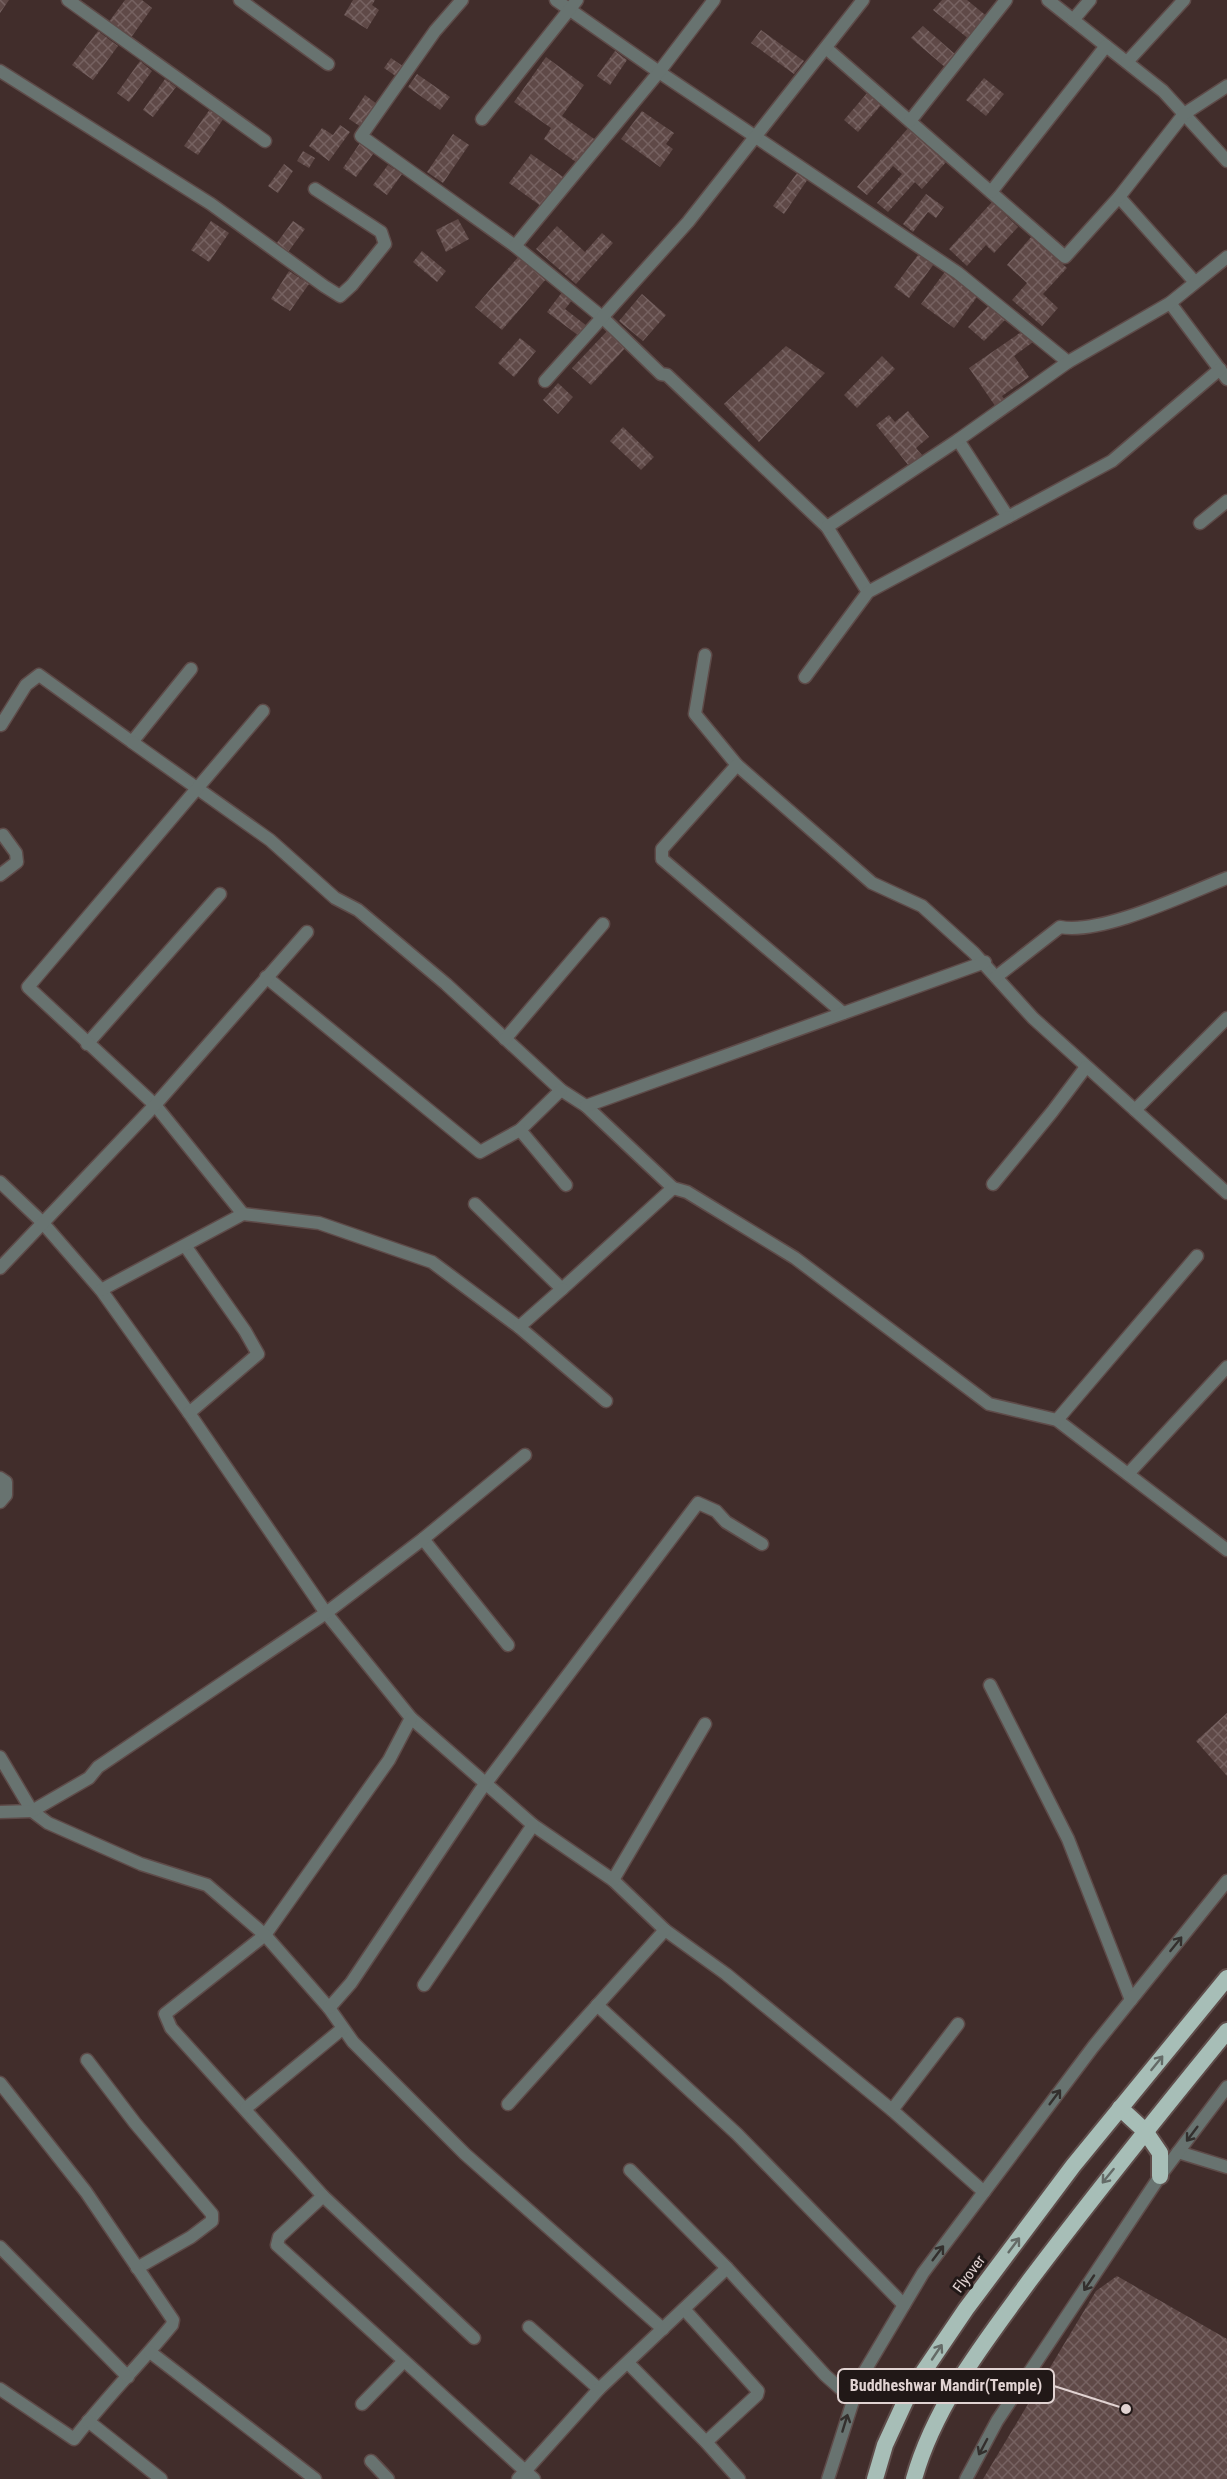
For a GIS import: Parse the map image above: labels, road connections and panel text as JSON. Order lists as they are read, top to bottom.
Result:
{
  "streets": {
    "highway": ["Flyover"]
  },
  "places": ["Buddheshwar Mandir(Temple)"]
}
